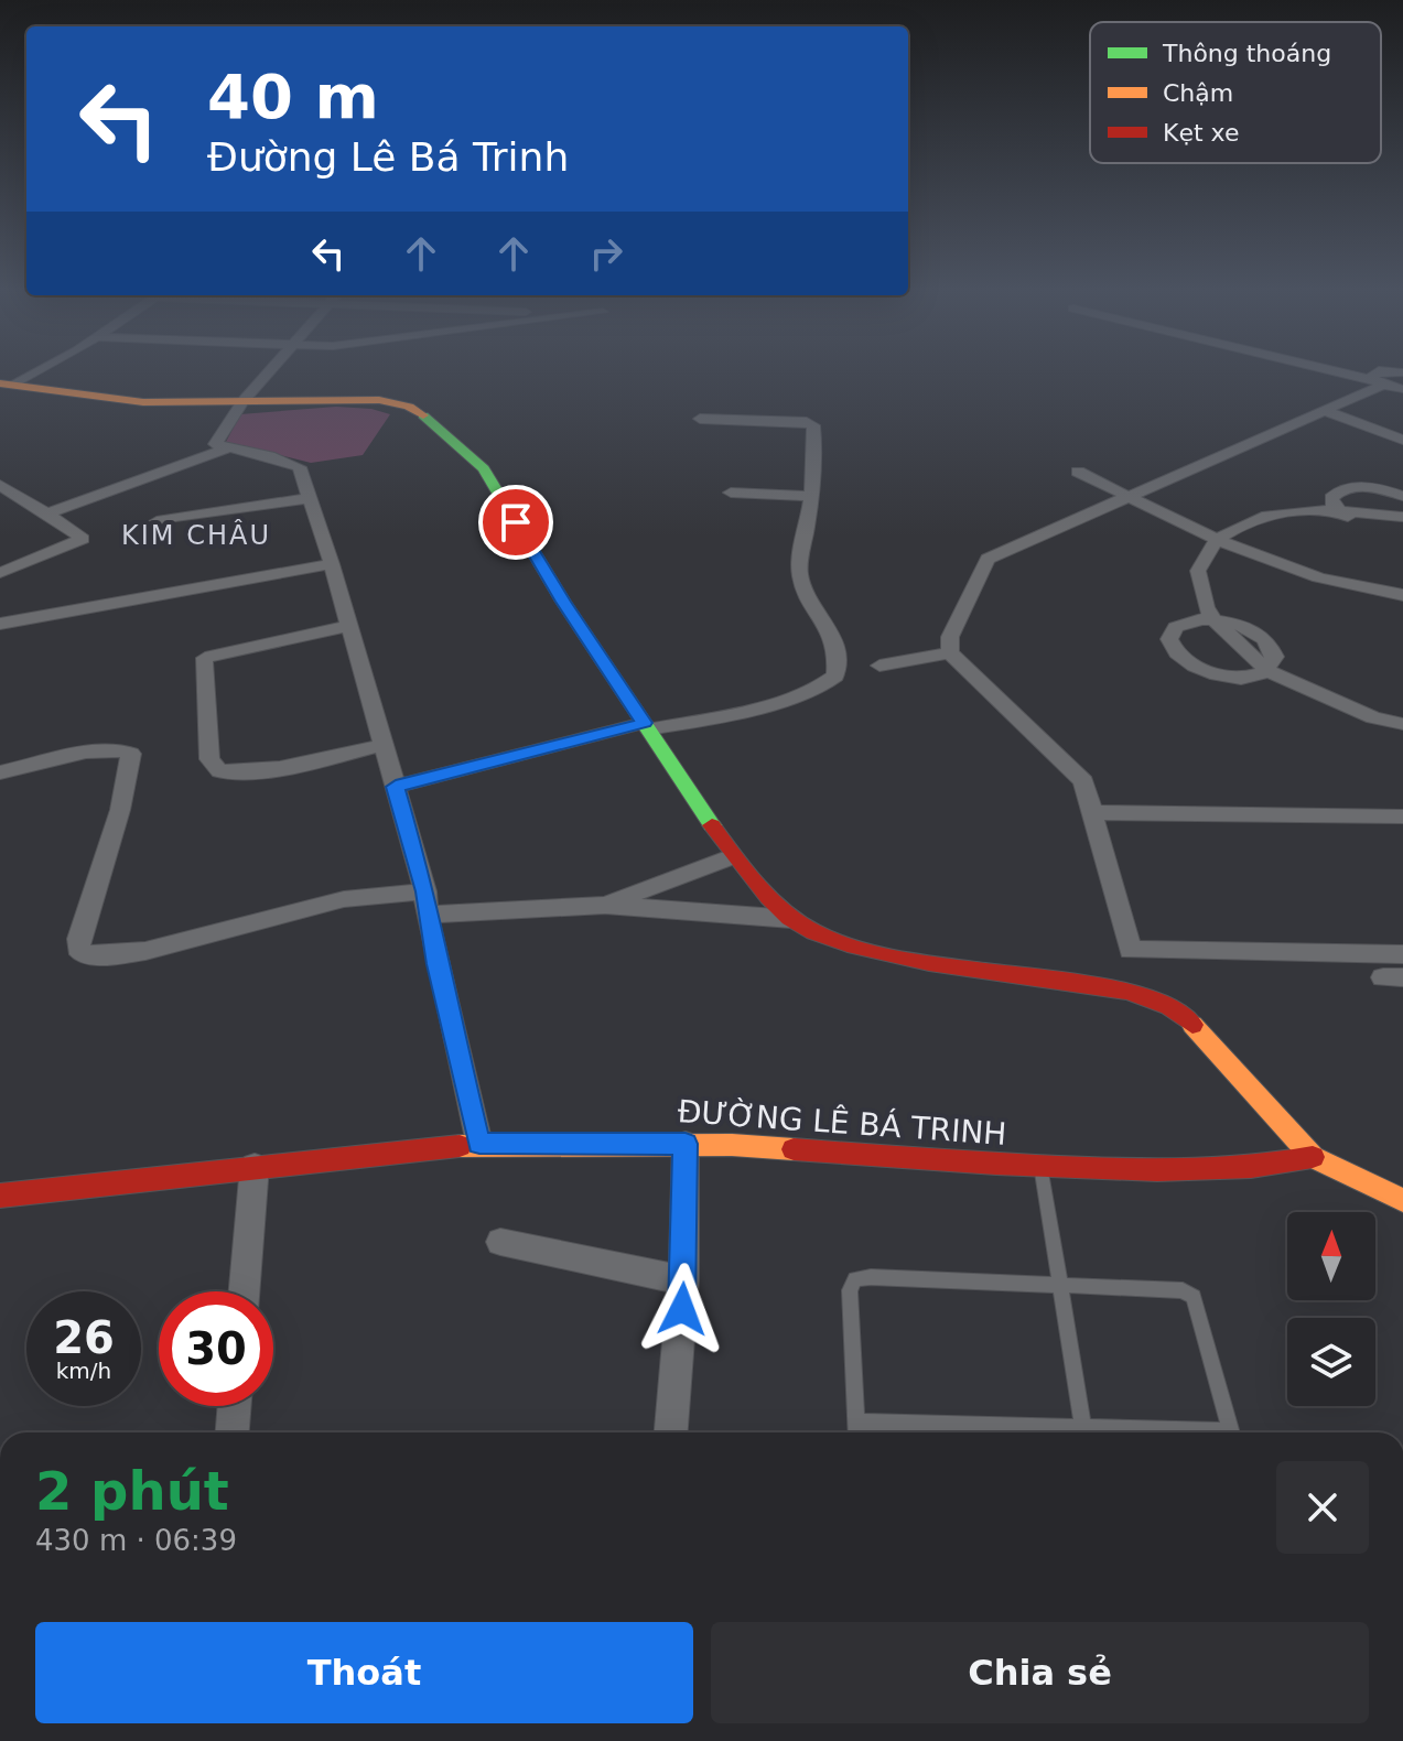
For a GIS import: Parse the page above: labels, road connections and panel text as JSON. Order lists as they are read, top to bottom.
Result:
{
  "streets": {
    "main road": ["ĐƯỜNG LÊ BÁ TRINH"]
  },
  "districts": ["KIM CHÂU"],
  "legend": ["Thông thoáng", "Chậm", "Kẹt xe"],
  "north": "top",
  "page": {
    "turn": ["40 m", "Đường Lê Bá Trinh"],
    "speed": "26 km/h",
    "limit": "30",
    "heading": ["2 phút", "430 m · 06:39"],
    "buttons": ["Thoát", "Chia sẻ"]
  }
}
